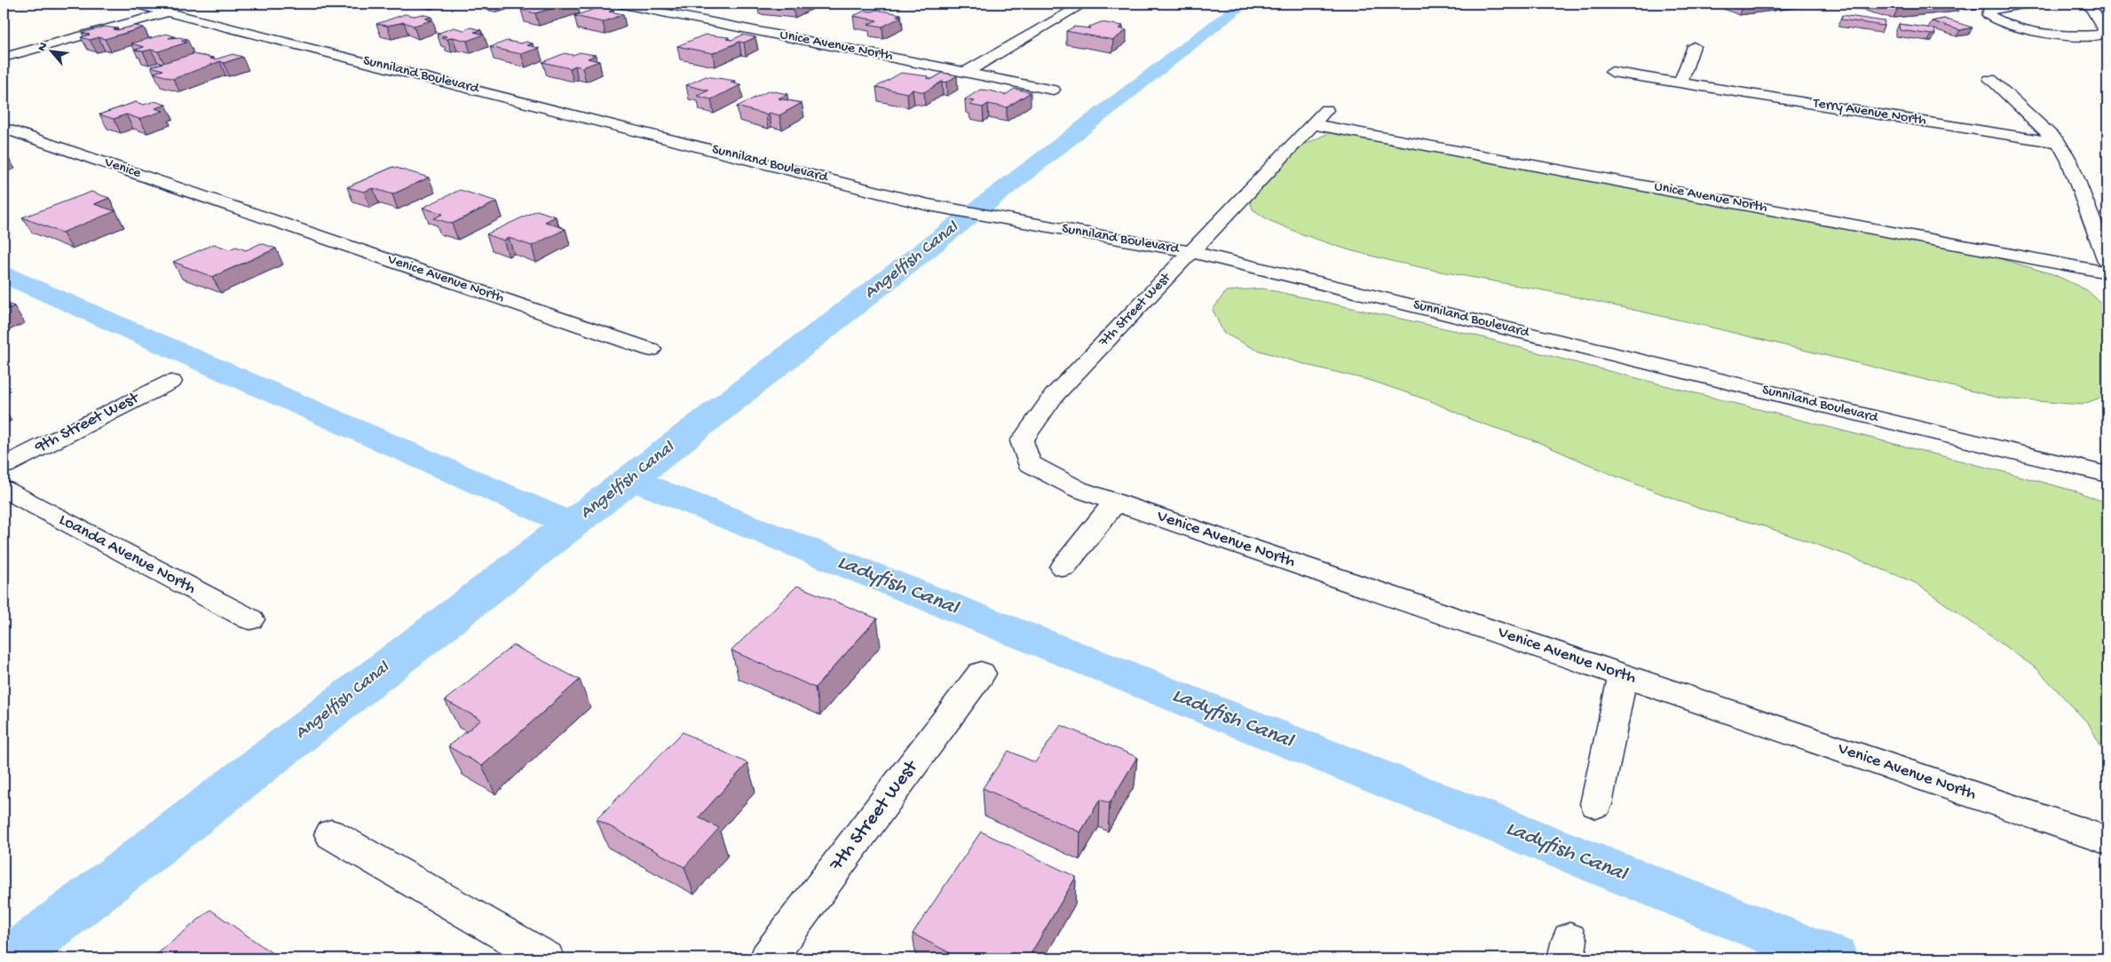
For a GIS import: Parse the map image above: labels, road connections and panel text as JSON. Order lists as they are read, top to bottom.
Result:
{
  "streets": {
    "street": [
      "Unice Avenue North",
      "Sunniland Boulevard",
      "Terry Avenue North",
      "Venice",
      "Venice Avenue North",
      "7th Street West",
      "9th Street West",
      "Loanda Avenue North"
    ]
  },
  "crossings": [
    ["Unice Avenue North", "7th Street West"],
    ["Sunniland Boulevard", "7th Street West"],
    ["Venice", "Venice Avenue North"],
    ["Venice Avenue North", "7th Street West"]
  ],
  "water": ["Angelfish Canal", "Ladyfish Canal"],
  "north": "top left"
}
